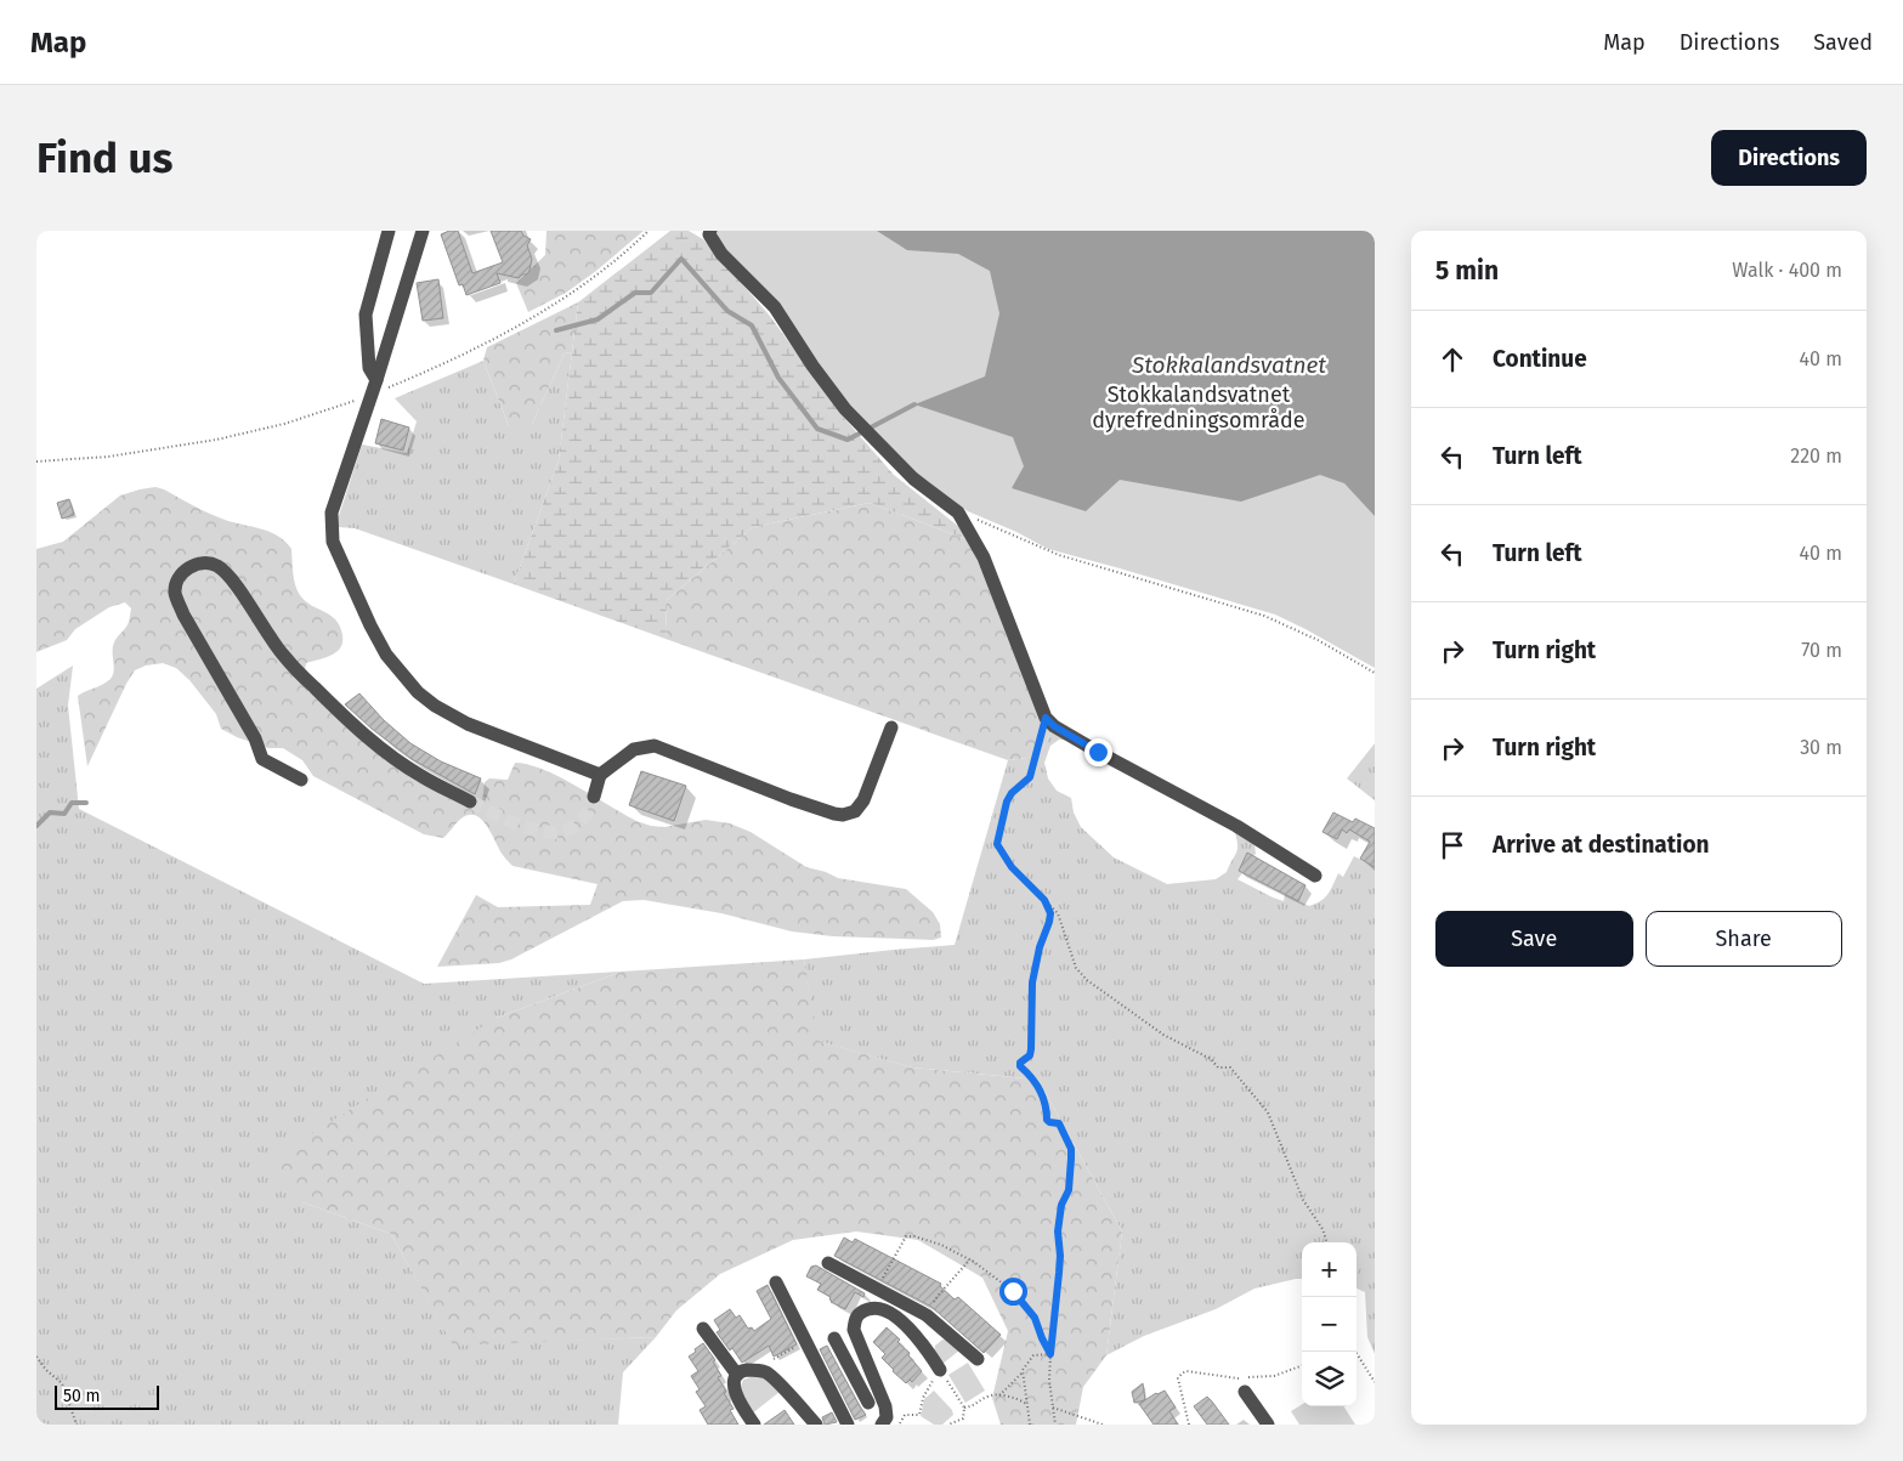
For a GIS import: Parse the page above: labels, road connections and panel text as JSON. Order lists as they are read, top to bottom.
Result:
{
  "water": ["Stokkalandsvatnet"],
  "parks": ["Stokkalandsvatnet dyrefredningsområde"],
  "scale_bar": "50 m",
  "page": {
    "header": "Map",
    "nav": ["Map", "Directions", "Saved"],
    "buttons": [
      "Directions",
      ["Save", "Share"]
    ],
    "title": "Find us",
    "heading": ["5 min", "Walk · 400 m"],
    "list": [
      ["Continue", "40 m"],
      ["Turn left", "220 m"],
      ["Turn left", "40 m"],
      ["Turn right", "70 m"],
      ["Turn right", "30 m"],
      "Arrive at destination"
    ],
    "map_buttons": ["+", "−"],
    "scale": "50 m"
  }
}
